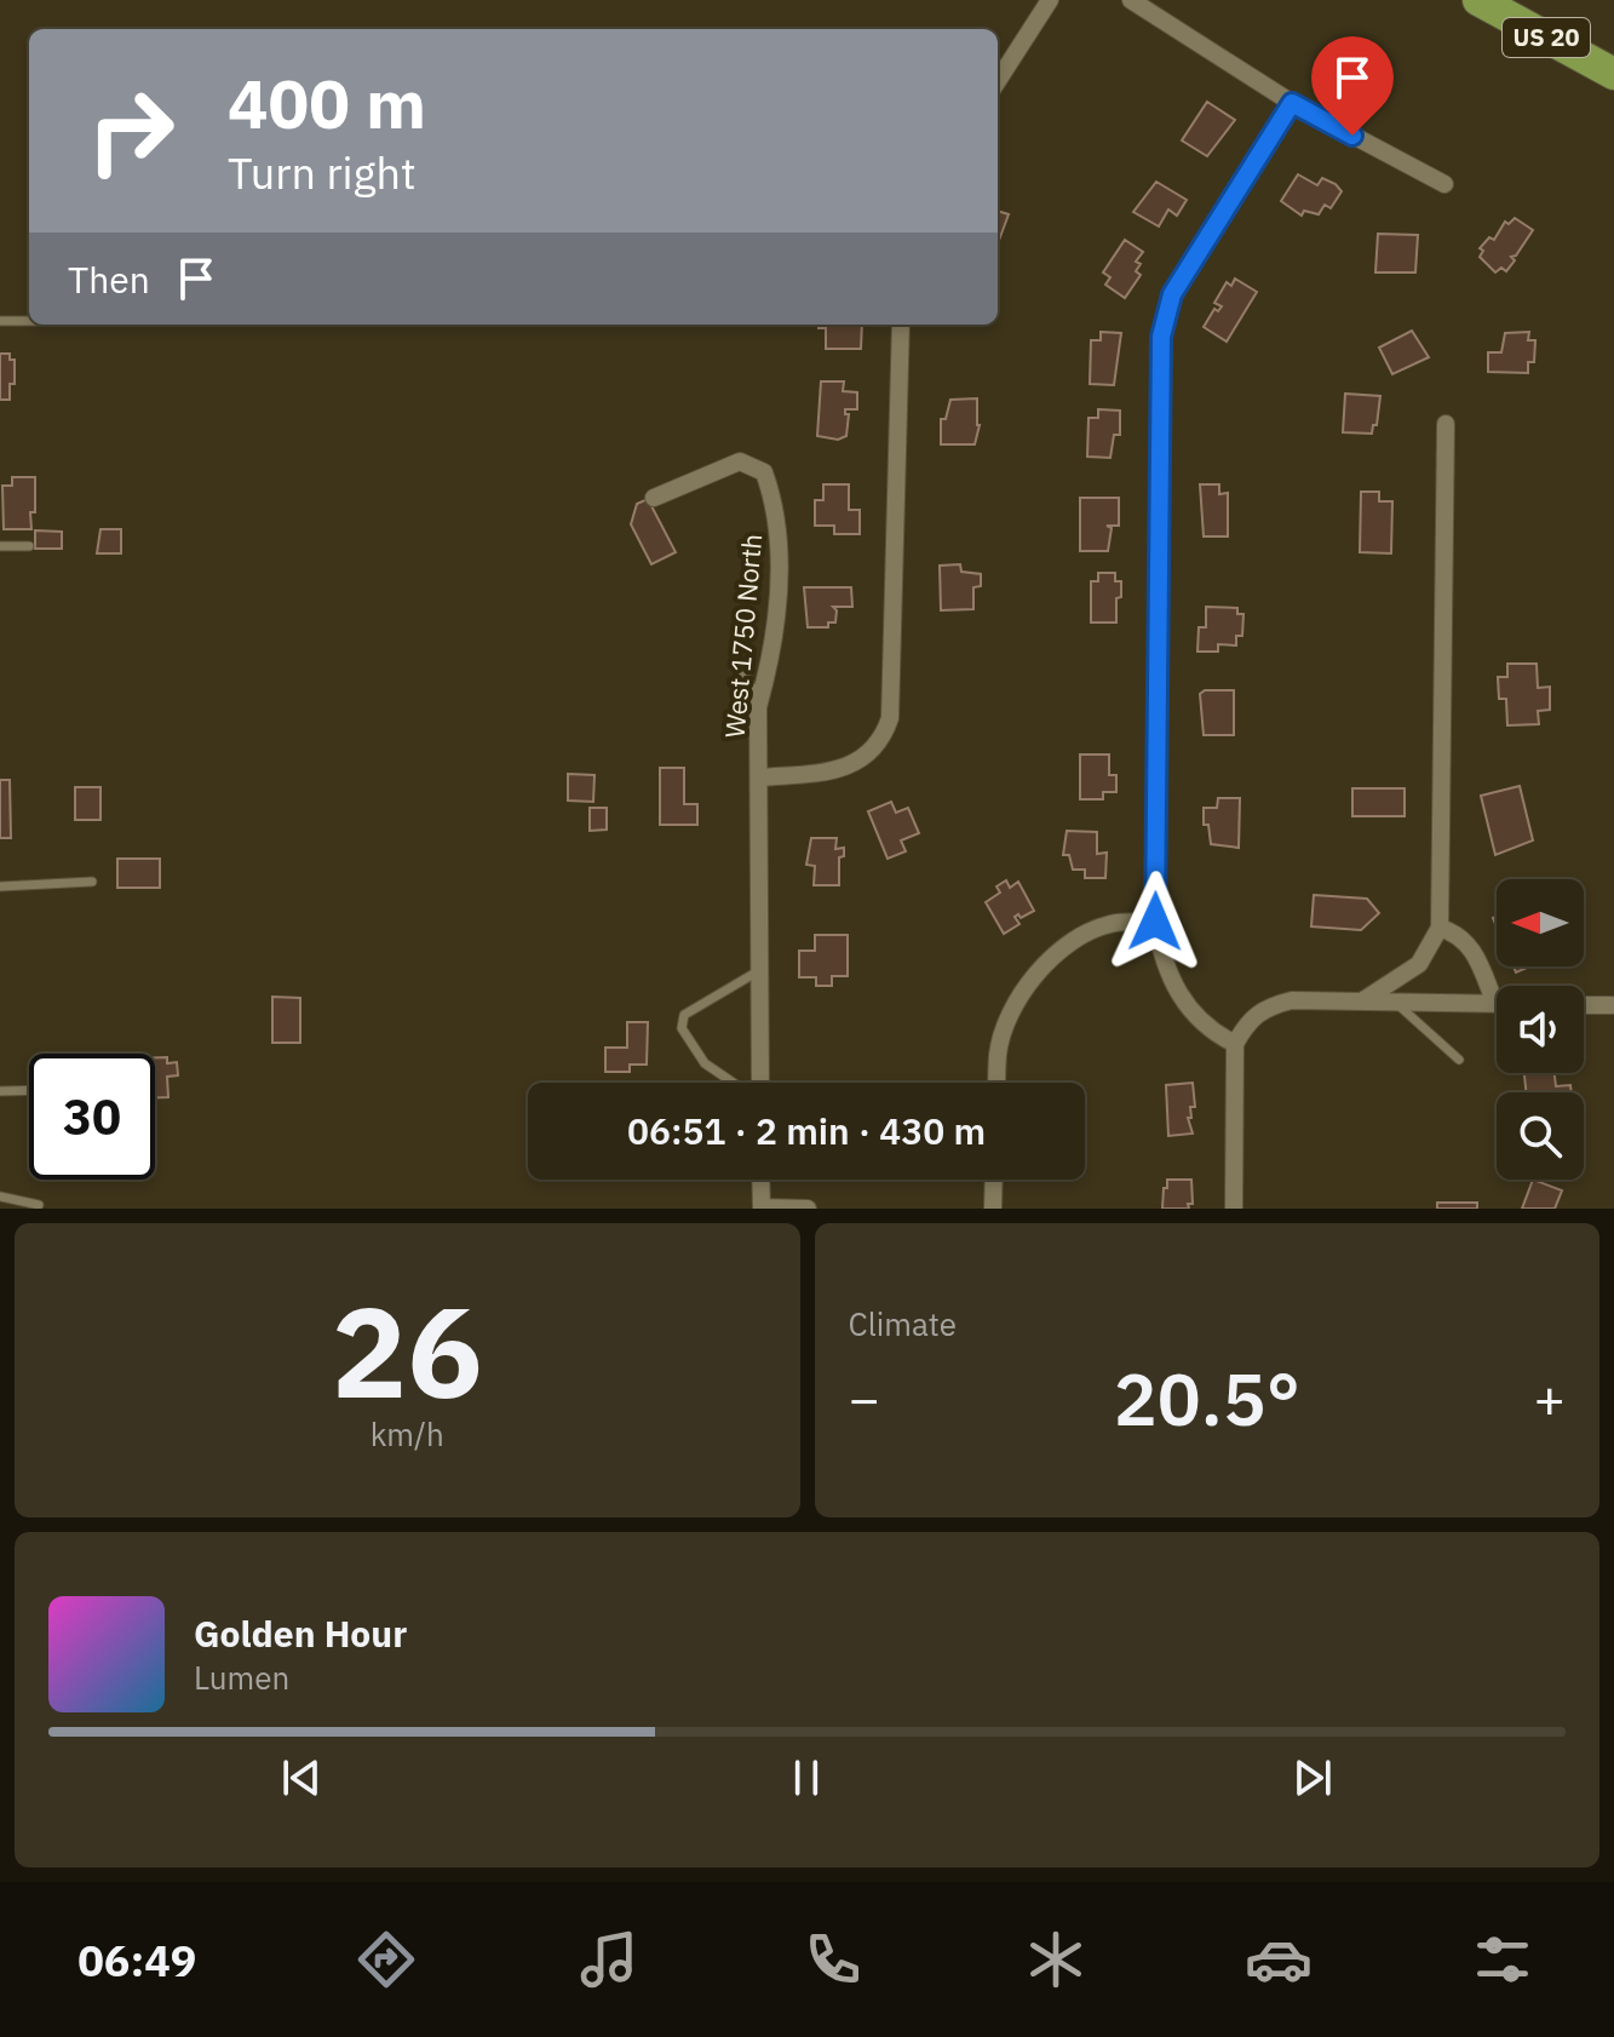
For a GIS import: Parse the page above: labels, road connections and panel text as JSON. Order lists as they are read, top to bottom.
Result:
{
  "streets": {
    "highway": ["US 20"],
    "street": ["West 1750 North"]
  },
  "north": "left",
  "page": {
    "turn": ["400 m", "Turn right"],
    "then": "Then",
    "limit": "30",
    "trip": "06:51 · 2 min · 430 m",
    "tile": [
      ["26", "km/h"],
      "Climate"
    ],
    "heat": ["−", "20.5°", "+"],
    "song": ["Golden Hour", "Lumen"],
    "tabs": "06:49"
  }
}
